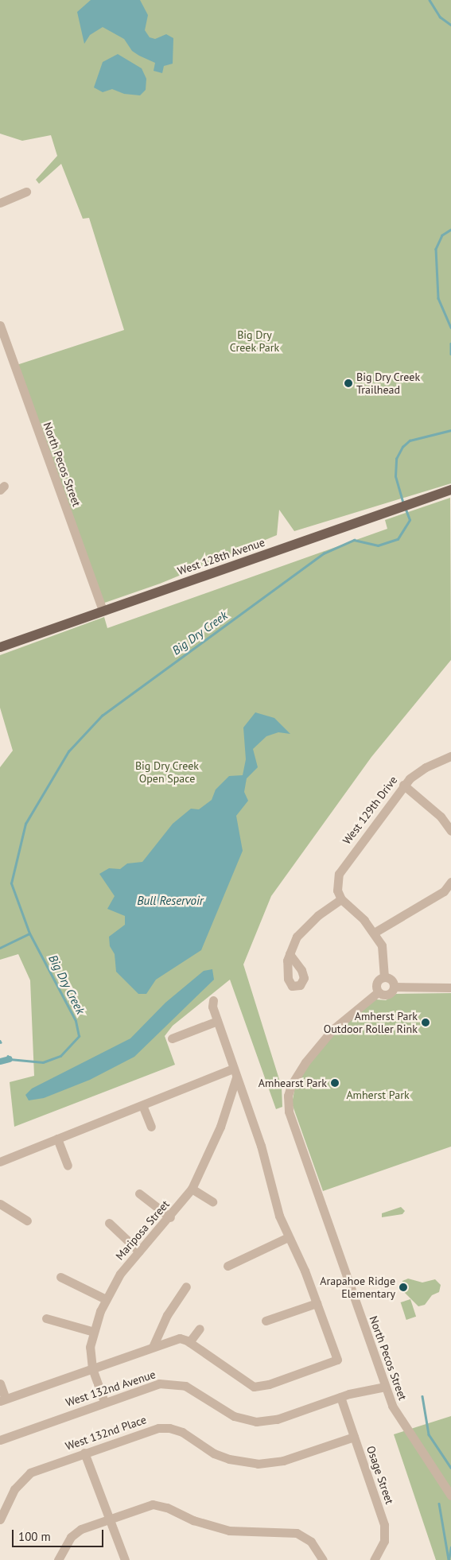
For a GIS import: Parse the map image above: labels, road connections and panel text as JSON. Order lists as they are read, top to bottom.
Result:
{
  "streets": {
    "main road": ["West 128th Avenue"],
    "street": [
      "North Pecos Street",
      "West 129th Drive",
      "Mariposa Street",
      "West 132nd Avenue",
      "West 132nd Place",
      "Osage Street"
    ]
  },
  "crossings": [
    ["North Pecos Street", "West 128th Avenue"],
    ["North Pecos Street", "West 132nd Avenue"],
    ["Mariposa Street", "West 132nd Avenue"],
    ["West 132nd Avenue", "Osage Street"],
    ["West 132nd Place", "Osage Street"]
  ],
  "water": ["Big Dry Creek", "Bull Reservoir"],
  "parks": ["Big Dry Creek Park", "Big Dry Creek Open Space", "Amherst Park"],
  "places": [
    "Big Dry Creek Trailhead",
    "Amherst Park Outdoor Roller Rink",
    "Amhearst Park",
    "Arapahoe Ridge Elementary"
  ],
  "scale_bar": "100 m"
}
